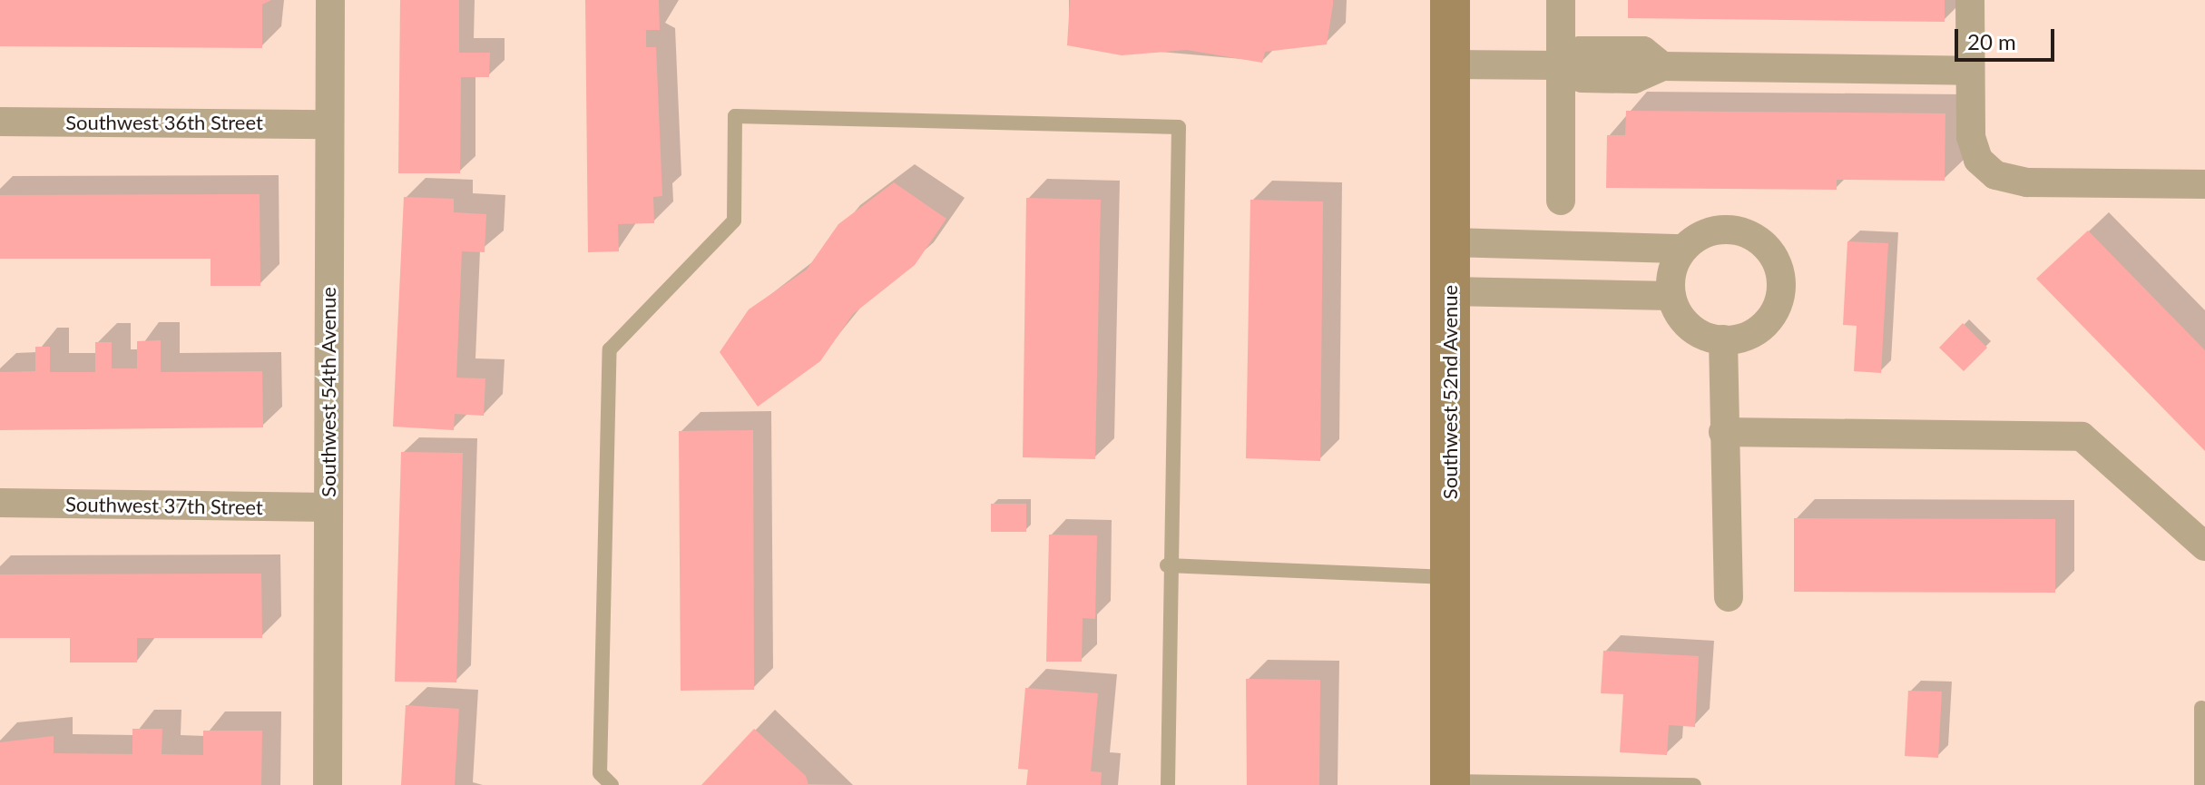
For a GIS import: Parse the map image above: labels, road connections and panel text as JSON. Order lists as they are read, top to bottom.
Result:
{
  "streets": {
    "street": [
      "Southwest 36th Street",
      "Southwest 54th Avenue",
      "Southwest 52nd Avenue",
      "Southwest 37th Street"
    ]
  },
  "crossings": [
    ["Southwest 36th Street", "Southwest 54th Avenue"],
    ["Southwest 54th Avenue", "Southwest 37th Street"]
  ],
  "scale_bar": "20 m"
}
